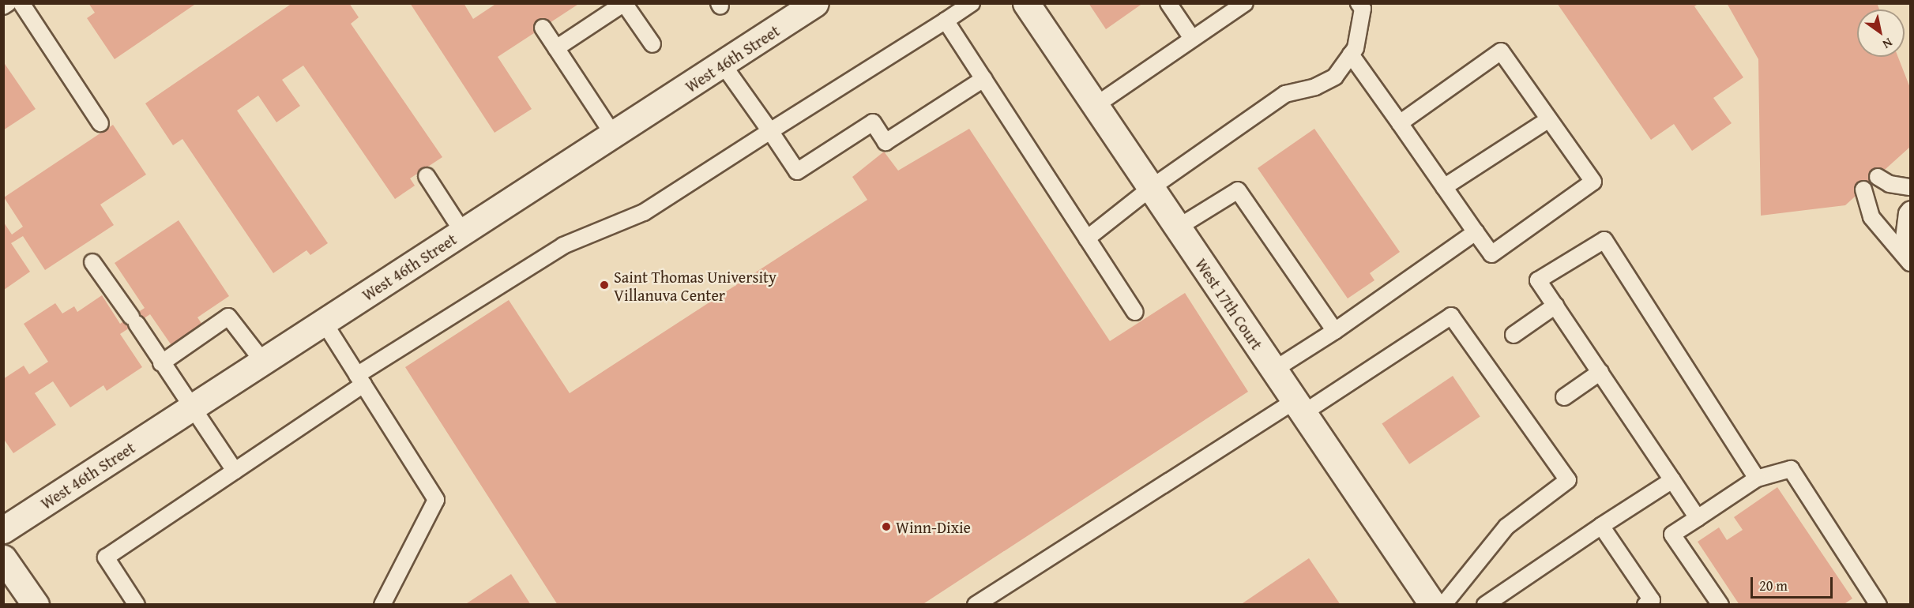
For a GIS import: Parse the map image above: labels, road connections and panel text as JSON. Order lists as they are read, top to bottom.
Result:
{
  "streets": {
    "street": ["West 46th Street", "West 17th Court"]
  },
  "places": ["Saint Thomas University Villanuva Center", "Winn-Dixie"],
  "scale_bar": "20 m",
  "north": "bottom right"
}
